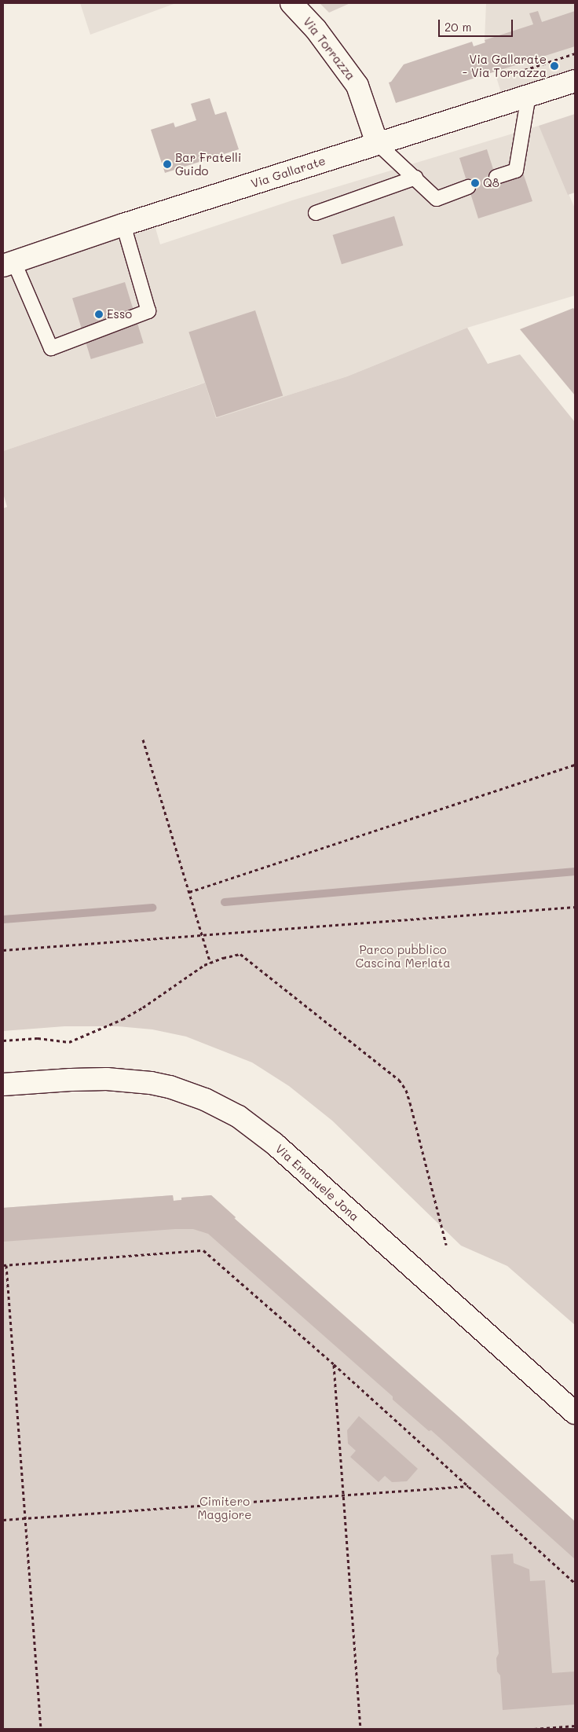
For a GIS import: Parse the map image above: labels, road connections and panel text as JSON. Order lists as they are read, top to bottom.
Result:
{
  "streets": {
    "street": ["Via Torrazza", "Via Gallarate", "Via Emanuele Jona"]
  },
  "crossings": [
    ["Via Torrazza", "Via Gallarate"]
  ],
  "parks": ["Parco pubblico Cascina Merlata", "Cimitero Maggiore"],
  "places": [
    "Via Gallarate - Via Torrazza",
    "Bar Fratelli Guido",
    "Q8",
    "Esso"
  ],
  "scale_bar": "20 m"
}
